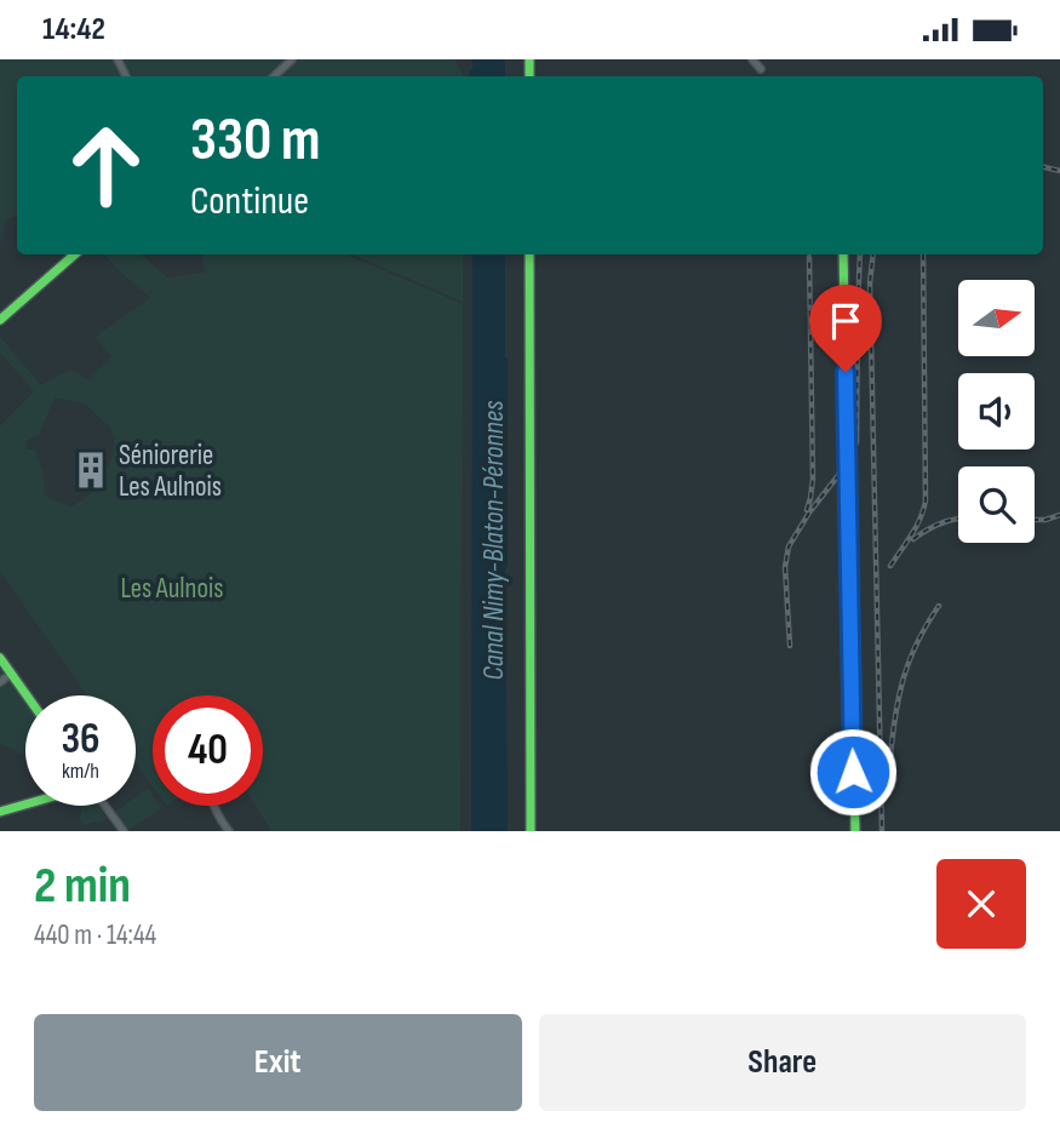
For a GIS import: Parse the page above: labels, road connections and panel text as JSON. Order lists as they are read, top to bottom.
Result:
{
  "water": ["Canal Nimy-Blaton-Péronnes"],
  "parks": ["Les Aulnois"],
  "places": {
    "building": ["Séniorerie Les Aulnois"]
  },
  "north": "right",
  "page": {
    "status": "14:42",
    "turn": ["330 m", "Continue"],
    "speed": "36 km/h",
    "limit": "40",
    "heading": ["2 min", "440 m · 14:44"],
    "buttons": ["Exit", "Share"]
  }
}
